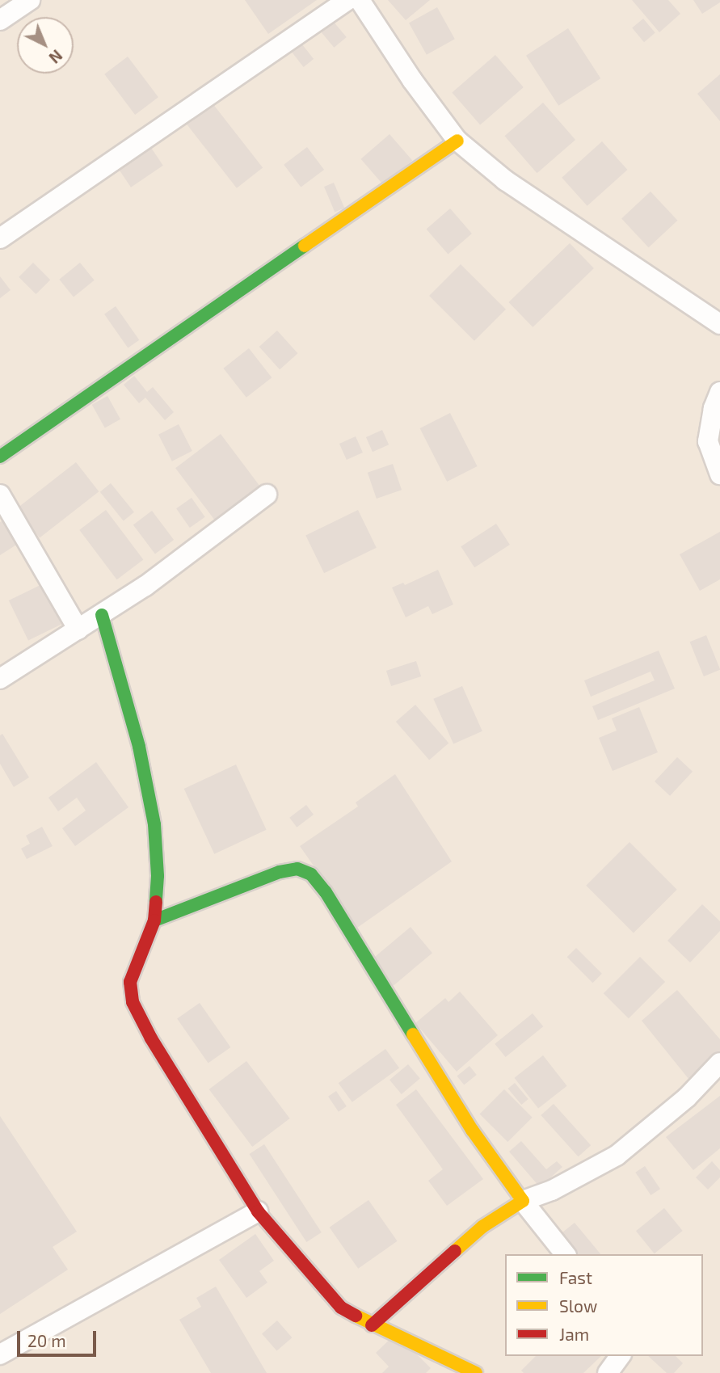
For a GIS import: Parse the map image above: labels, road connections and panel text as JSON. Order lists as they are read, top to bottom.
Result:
{
  "legend": ["Fast", "Slow", "Jam"],
  "scale_bar": "20 m",
  "north": "bottom right"
}
